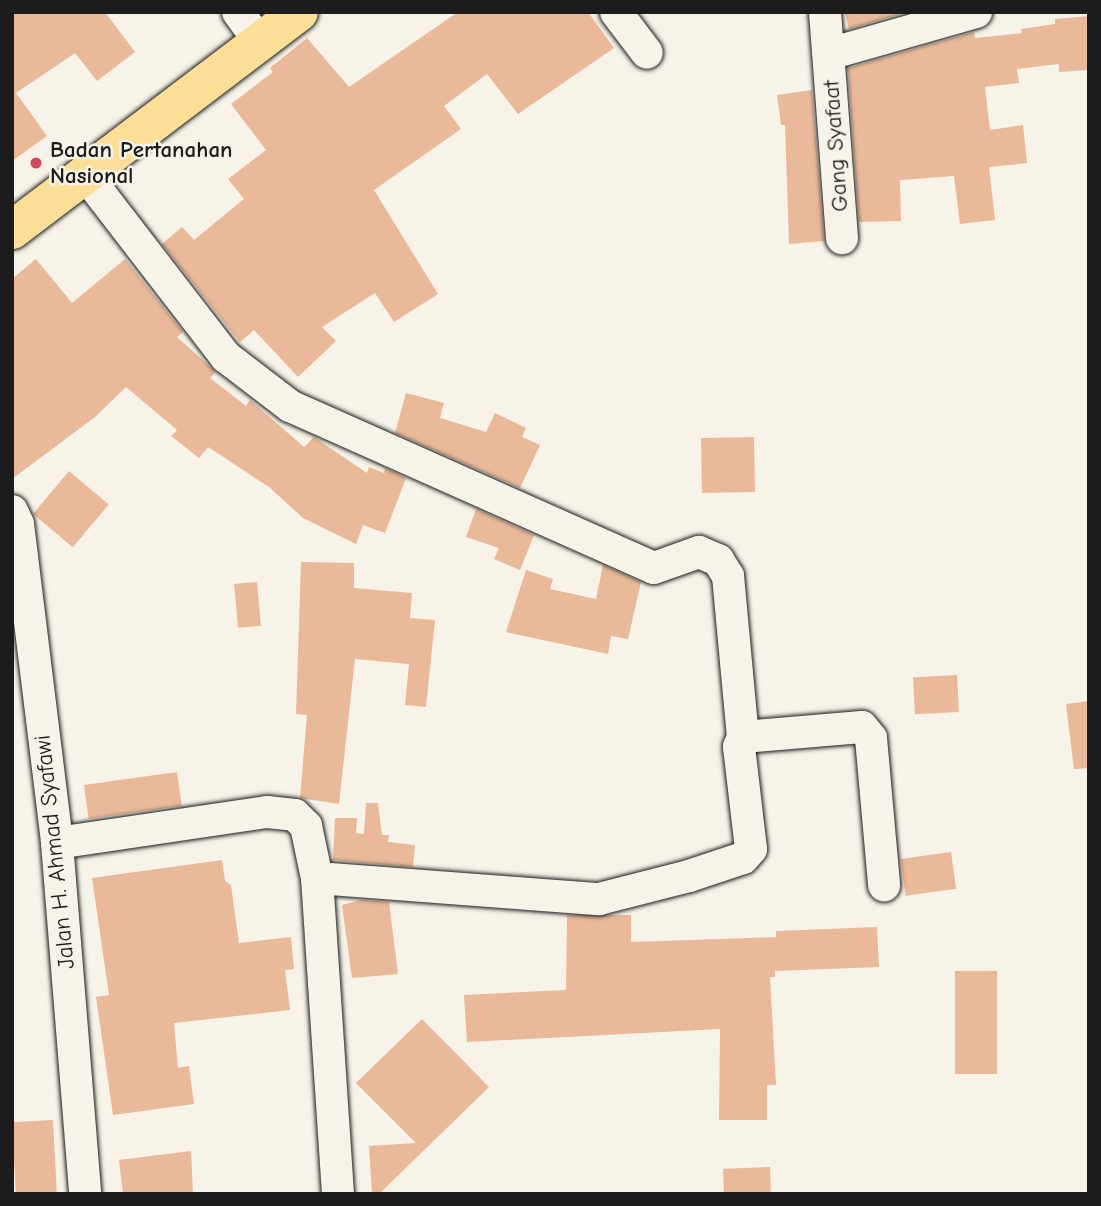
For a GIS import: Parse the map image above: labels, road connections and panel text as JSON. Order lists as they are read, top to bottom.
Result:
{
  "streets": {
    "street": ["Gang Syafaat", "Jalan H. Ahmad Syafawi"]
  },
  "places": ["Badan Pertanahan Nasional"]
}
